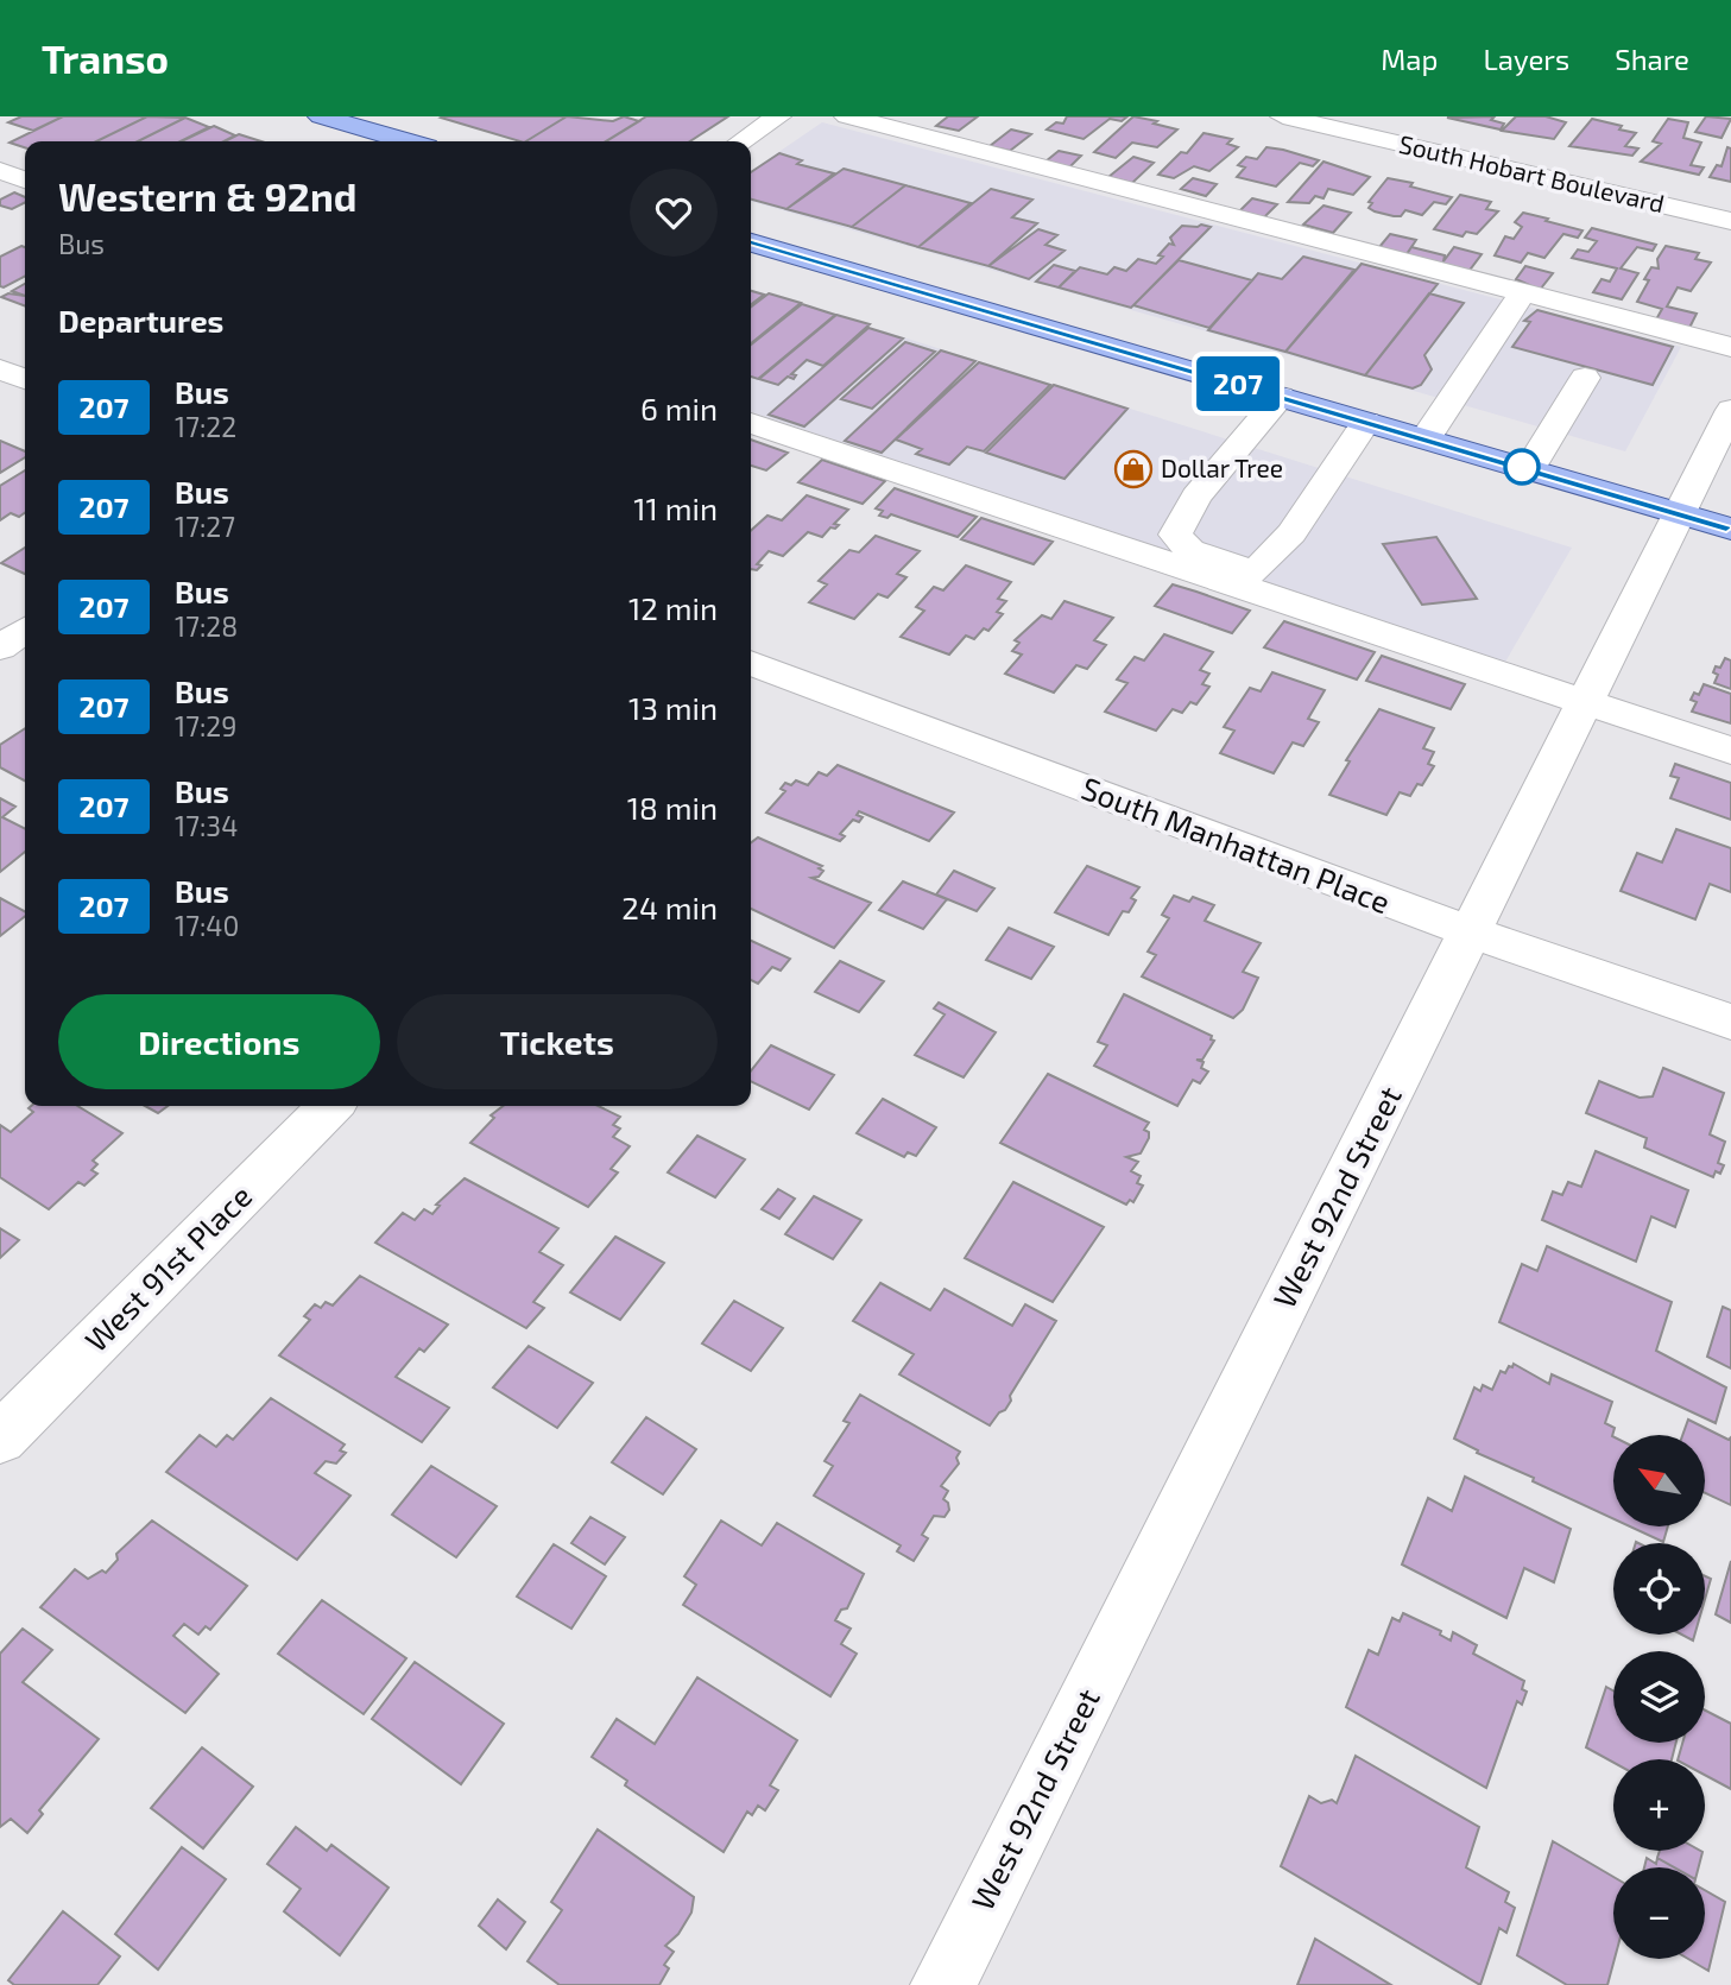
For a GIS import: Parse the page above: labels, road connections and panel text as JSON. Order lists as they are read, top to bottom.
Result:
{
  "streets": {
    "street": [
      "South Hobart Boulevard",
      "South Manhattan Place",
      "West 92nd Street",
      "West 91st Place"
    ]
  },
  "crossings": [
    ["South Manhattan Place", "West 92nd Street"]
  ],
  "places": {
    "shop": ["Dollar Tree"]
  },
  "lines": ["bus line 207"],
  "north": "top left",
  "page": {
    "header": "Transo",
    "nav": ["Map", "Layers", "Share"],
    "on_map": "207",
    "heading": [
      ["Western & 92nd", "Bus"],
      "Departures"
    ],
    "list": [
      {
        "mark": "207",
        "name": "Bus",
        "note": "17:22",
        "value": "6 min"
      },
      {
        "mark": "207",
        "name": "Bus",
        "note": "17:27",
        "value": "11 min"
      },
      {
        "mark": "207",
        "name": "Bus",
        "note": "17:28",
        "value": "12 min"
      },
      {
        "mark": "207",
        "name": "Bus",
        "note": "17:29",
        "value": "13 min"
      },
      {
        "mark": "207",
        "name": "Bus",
        "note": "17:34",
        "value": "18 min"
      },
      {
        "mark": "207",
        "name": "Bus",
        "note": "17:40",
        "value": "24 min"
      }
    ],
    "buttons": ["Directions", "Tickets"],
    "map_buttons": ["+", "−"]
  }
}
